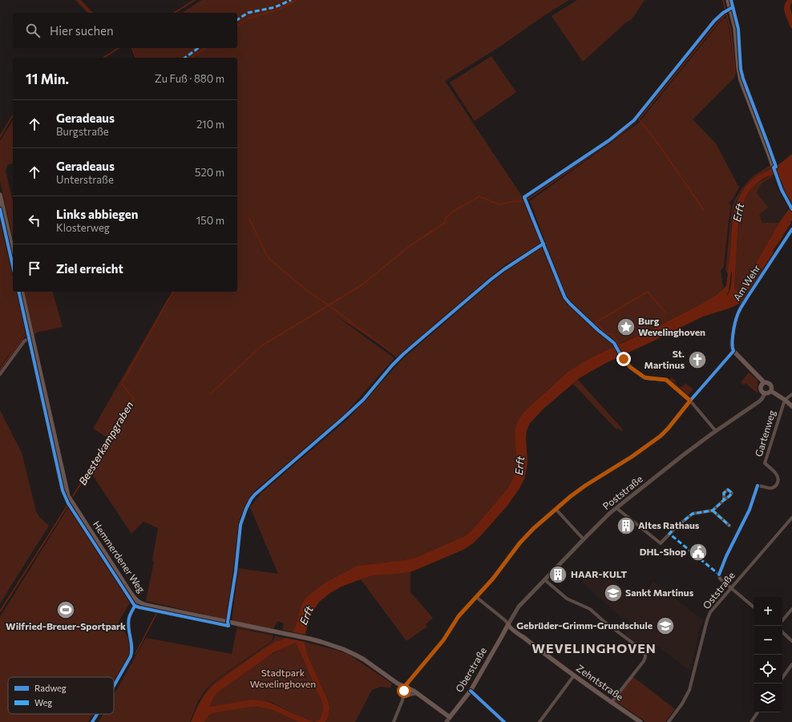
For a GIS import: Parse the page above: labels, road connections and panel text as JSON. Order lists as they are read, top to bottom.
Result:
{
  "streets": {
    "main road": [
      "Am Wehr",
      "Hemmerdener Weg",
      "Oberstraße",
      "Zehntstraße"
    ],
    "street": ["Gartenweg", "Poststraße", "Oststraße"]
  },
  "crossings": [
    ["Poststraße", "Oberstraße"],
    ["Poststraße", "Zehntstraße"],
    ["Hemmerdener Weg", "Oberstraße"],
    ["Oberstraße", "Zehntstraße"]
  ],
  "districts": ["WEVELINGHOVEN"],
  "water": ["Erft", "Beesterkampgraben"],
  "parks": ["Stadtpark Wevelinghoven"],
  "places": {
    "place": ["Burg Wevelinghoven"],
    "church": ["St. Martinus"],
    "building": ["Altes Rathaus", "HAAR-KULT"],
    "public building": ["DHL-Shop"],
    "school or university": ["Sankt Martinus", "Gebrüder-Grimm-Grundschule"],
    "sports": ["Wilfried-Breuer-Sportpark"]
  },
  "legend": ["Radweg", "Weg"],
  "page": {
    "search": "Hier suchen",
    "heading": ["11 Min.", "Zu Fuß · 880 m"],
    "list": [
      ["Geradeaus", "Burgstraße", "210 m"],
      ["Geradeaus", "Unterstraße", "520 m"],
      ["Links abbiegen", "Klosterweg", "150 m"],
      "Ziel erreicht"
    ],
    "map_buttons": ["+", "−"]
  }
}
